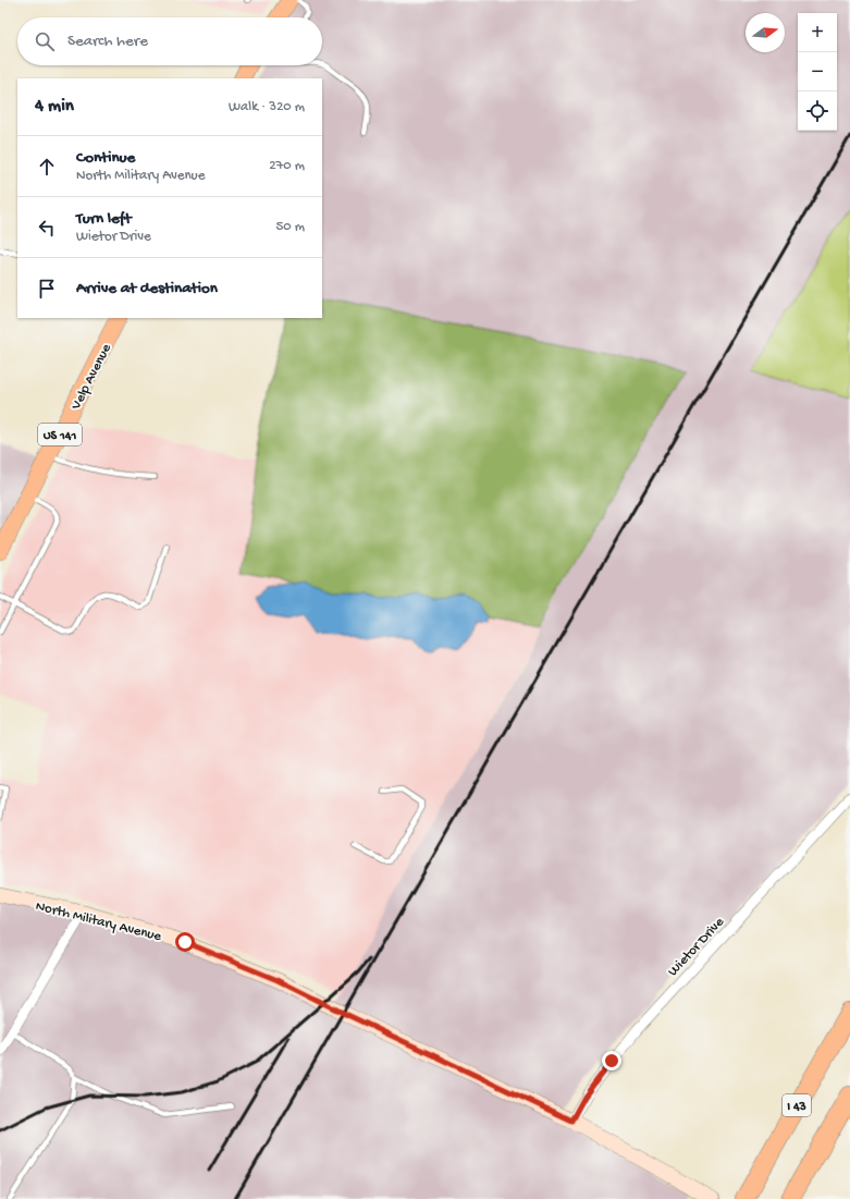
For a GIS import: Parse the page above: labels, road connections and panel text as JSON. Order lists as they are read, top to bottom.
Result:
{
  "streets": {
    "highway": ["I 43"],
    "main road": ["Velp Avenue", "US 141"],
    "street": ["North Military Avenue", "Wietor Drive"]
  },
  "crossings": [
    ["North Military Avenue", "Wietor Drive"]
  ],
  "north": "right",
  "page": {
    "map_buttons": ["+", "−"],
    "search": "Search here",
    "heading": ["4 min", "Walk · 320 m"],
    "list": [
      ["Continue", "North Military Avenue", "270 m"],
      ["Turn left", "Wietor Drive", "50 m"],
      "Arrive at destination"
    ]
  }
}
